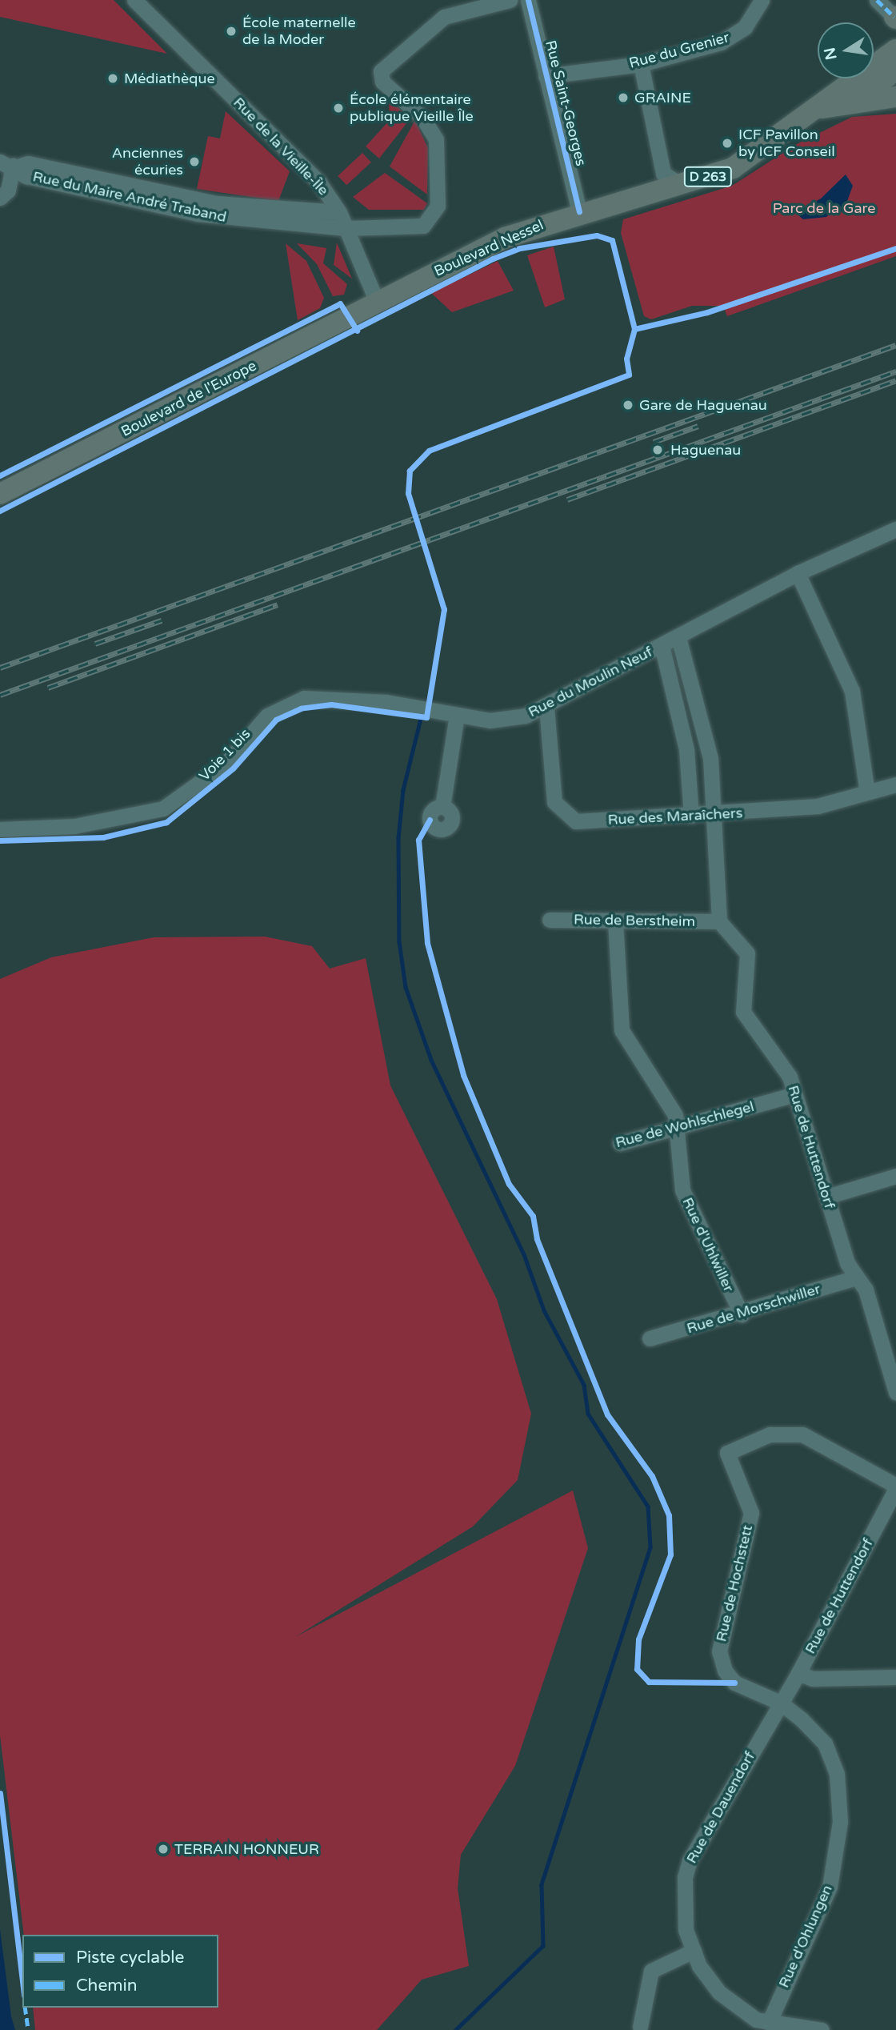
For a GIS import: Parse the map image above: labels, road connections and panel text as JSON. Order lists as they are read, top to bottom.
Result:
{
  "streets": {
    "main road": ["D 263", "Boulevard Nessel", "Boulevard de l'Europe"],
    "street": [
      "Rue du Grenier",
      "Rue Saint-Georges",
      "Rue de la Vieille-Île",
      "Rue du Maire André Traband",
      "Rue du Moulin Neuf",
      "Rue des Maraîchers",
      "Rue de Berstheim",
      "Rue de Wohlschlegel",
      "Rue de Huttendorf",
      "Rue d'Uhlwiller",
      "Rue de Morschwiller",
      "Rue de Hochstett",
      "Rue de Dauendorf",
      "Rue d'Ohlungen"
    ],
    "cycle path": ["Voie 1 bis"]
  },
  "crossings": [
    ["Rue du Grenier", "Rue Saint-Georges"],
    ["Rue Saint-Georges", "Boulevard Nessel"],
    ["Rue de la Vieille-Île", "Rue du Maire André Traband"],
    ["Rue de la Vieille-Île", "Boulevard Nessel"],
    ["Rue de la Vieille-Île", "Boulevard de l'Europe"],
    ["Boulevard Nessel", "Boulevard de l'Europe"],
    ["Rue du Moulin Neuf", "Rue des Maraîchers"],
    ["Rue de Berstheim", "Rue de Huttendorf"],
    ["Rue de Berstheim", "Rue d'Uhlwiller"],
    ["Rue de Wohlschlegel", "Rue de Huttendorf"],
    ["Rue de Wohlschlegel", "Rue d'Uhlwiller"],
    ["Rue de Huttendorf", "Rue de Morschwiller"],
    ["Rue de Huttendorf", "Rue de Hochstett"],
    ["Rue de Huttendorf", "Rue de Dauendorf"],
    ["Rue de Huttendorf", "Rue d'Ohlungen"],
    ["Rue d'Uhlwiller", "Rue de Morschwiller"],
    ["Rue de Hochstett", "Rue de Dauendorf"],
    ["Rue de Hochstett", "Rue d'Ohlungen"],
    ["Rue de Dauendorf", "Rue d'Ohlungen"]
  ],
  "parks": ["Parc de la Gare"],
  "places": [
    "École maternelle de la Moder",
    "Médiathèque",
    "GRAINE",
    "École élémentaire publique Vieille Île",
    "ICF Pavillon by ICF Conseil",
    "Anciennes écuries",
    "Gare de Haguenau",
    "Haguenau",
    "TERRAIN HONNEUR"
  ],
  "legend": ["Piste cyclable", "Chemin"],
  "north": "left"
}
